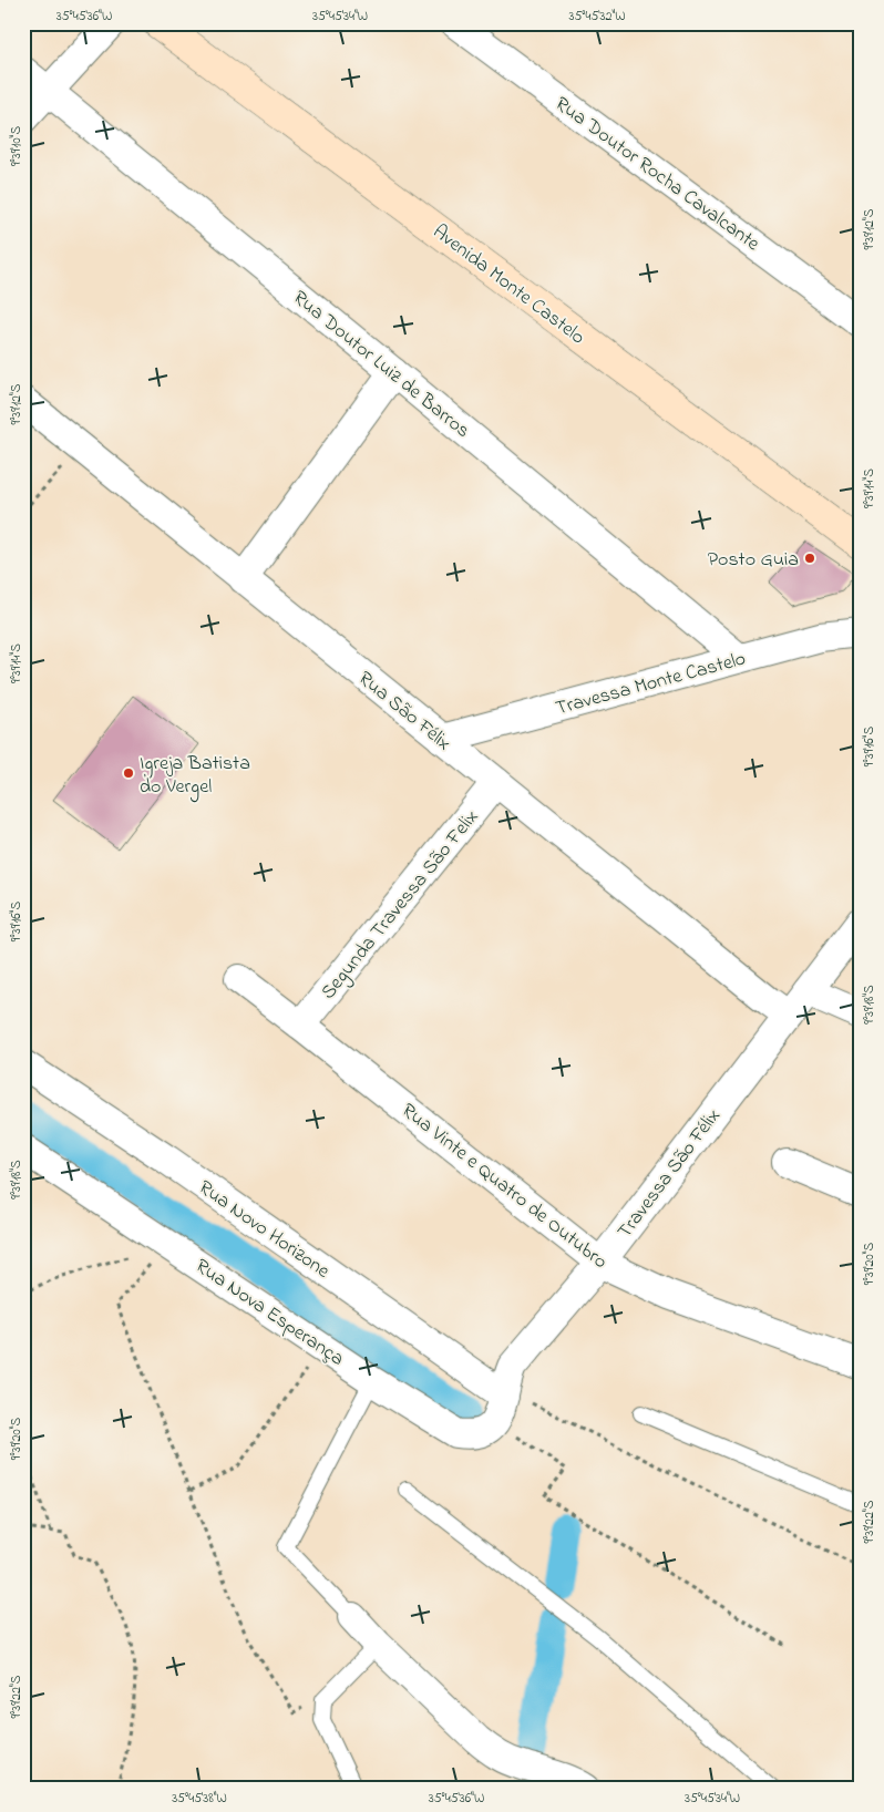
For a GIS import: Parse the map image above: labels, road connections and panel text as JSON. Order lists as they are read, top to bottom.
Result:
{
  "streets": {
    "street": [
      "Rua Doutor Rocha Cavalcante",
      "Avenida Monte Castelo",
      "Rua Doutor Luiz de Barros",
      "Travessa Monte Castelo",
      "Rua São Félix",
      "Segunda Travessa São Felix",
      "Travessa São Félix",
      "Rua Vinte e Quatro de Outubro",
      "Rua Novo Horizone",
      "Rua Nova Esperança"
    ]
  },
  "crossings": [
    ["Rua Doutor Luiz de Barros", "Travessa Monte Castelo"],
    ["Travessa Monte Castelo", "Rua São Félix"],
    ["Rua São Félix", "Segunda Travessa São Felix"],
    ["Rua São Félix", "Travessa São Félix"],
    ["Segunda Travessa São Felix", "Rua Vinte e Quatro de Outubro"],
    ["Travessa São Félix", "Rua Vinte e Quatro de Outubro"],
    ["Travessa São Félix", "Rua Novo Horizone"],
    ["Travessa São Félix", "Rua Nova Esperança"],
    ["Rua Novo Horizone", "Rua Nova Esperança"]
  ],
  "places": ["Posto Guia", "Igreja Batista do Vergel"],
  "coordinates": [
    "35°45'36\"W",
    "35°45'34\"W",
    "35°45'32\"W",
    "9°39'10\"S",
    "9°39'12\"S",
    "9°39'14\"S",
    "9°39'16\"S",
    "9°39'18\"S",
    "9°39'20\"S",
    "9°39'22\"S",
    "35°45'38\"W"
  ]
}
